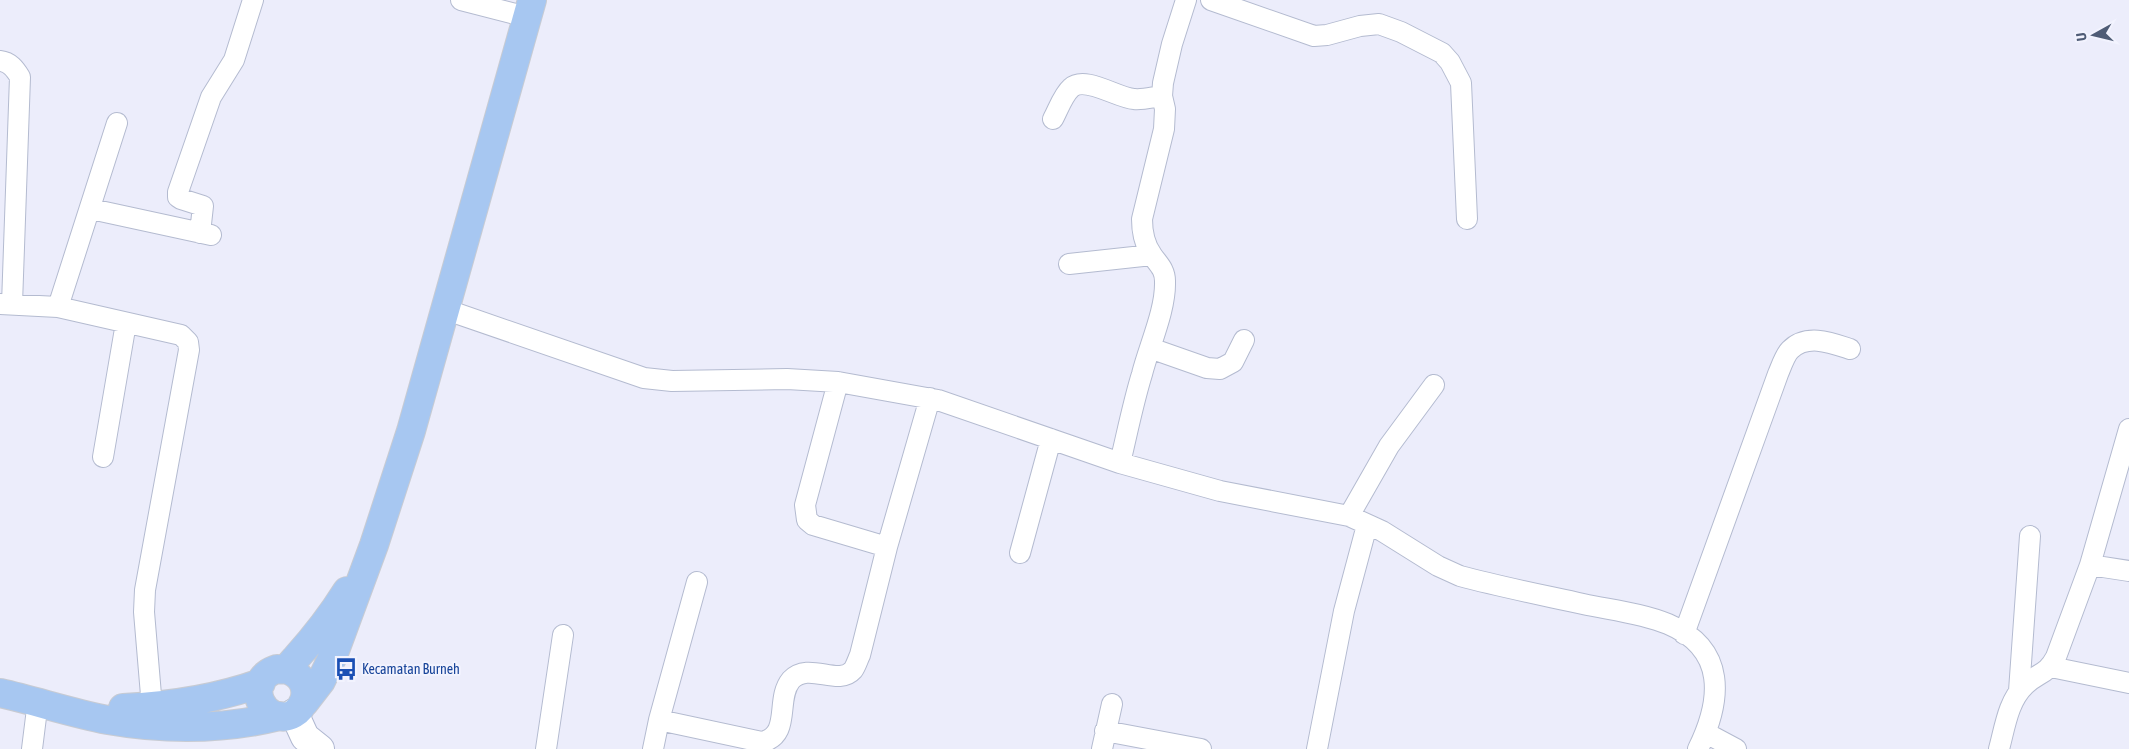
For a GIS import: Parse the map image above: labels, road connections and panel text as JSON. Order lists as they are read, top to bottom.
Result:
{
  "places": {
    "bus stop": ["Kecamatan Burneh"]
  },
  "north": "left"
}
